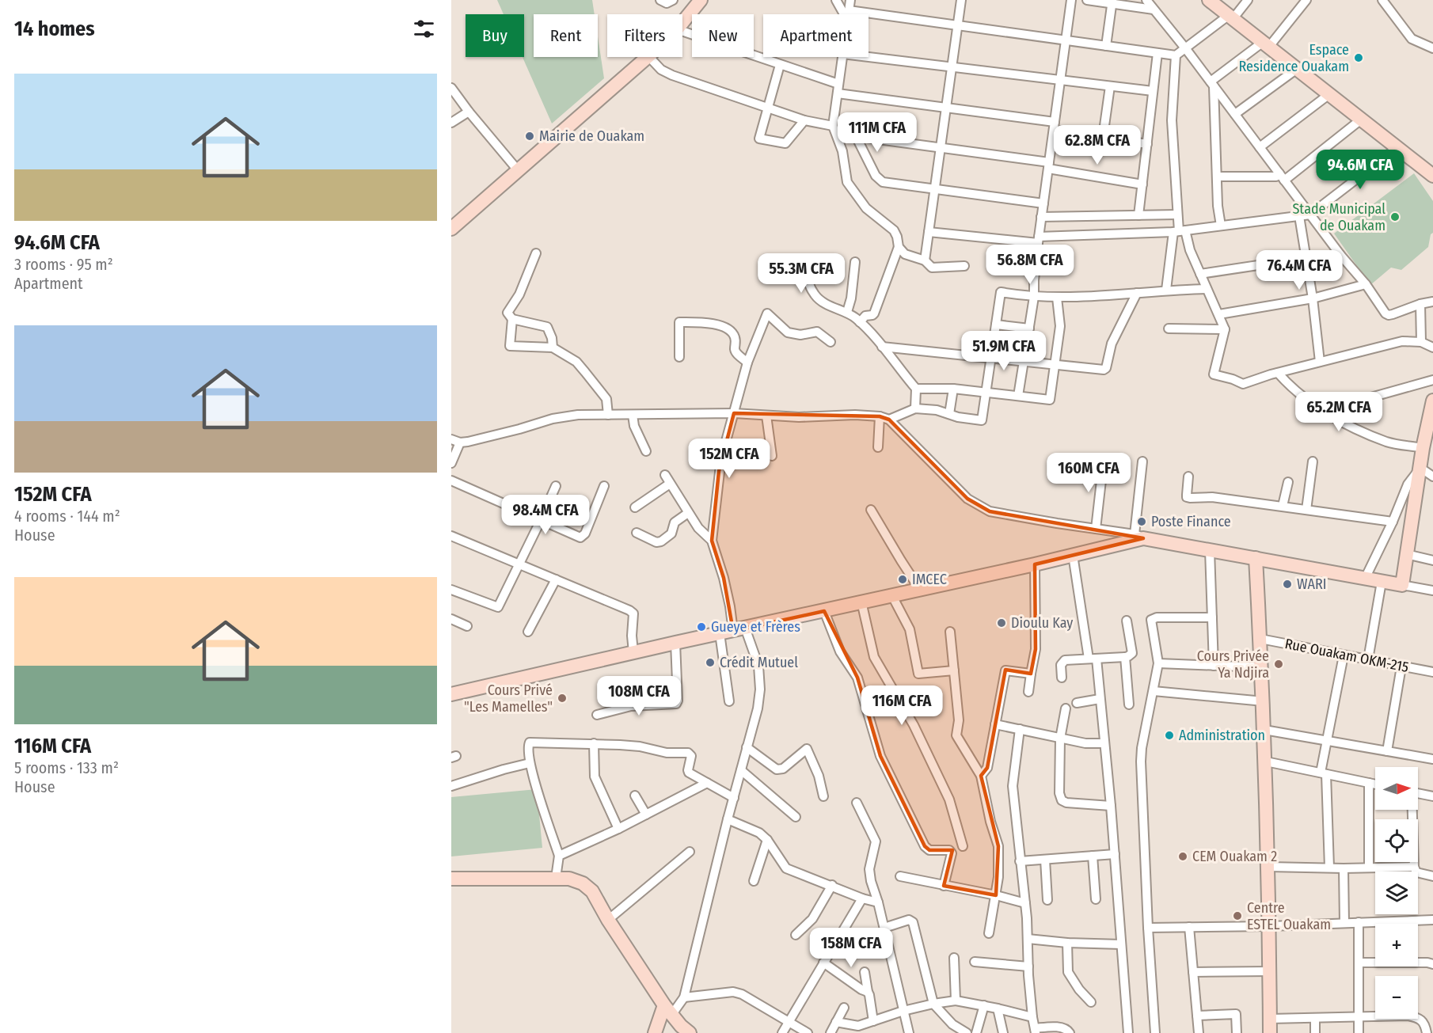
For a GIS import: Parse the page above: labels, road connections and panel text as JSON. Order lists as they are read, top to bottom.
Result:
{
  "streets": {
    "street": ["Rue Ouakam OKM-215"]
  },
  "places": [
    "Espace Residence Ouakam",
    "Mairie de Ouakam",
    "Stade Municipal de Ouakam",
    "Poste Finance",
    "IMCEC",
    "WARI",
    "Dioulu Kay",
    "Gueye et Frères",
    "Crédit Mutuel",
    "Cours Privée Ya Ndjira",
    "Cours Privé \"Les Mamelles\"",
    "Administration",
    "CEM Ouakam 2",
    "Centre ESTEL Ouakam"
  ],
  "north": "right",
  "page": {
    "heading": "14 homes",
    "chip": [
      "Buy",
      "Rent",
      "Filters",
      "New",
      "Apartment"
    ],
    "list": [
      {
        "name": "94.6M CFA",
        "note": "3 rooms · 95 m² · Apartment"
      },
      {
        "name": "152M CFA",
        "note": "4 rooms · 144 m² · House"
      },
      {
        "name": "116M CFA",
        "note": "5 rooms · 133 m² · House"
      }
    ],
    "price": [
      "111M CFA",
      "62.8M CFA",
      "94.6M CFA",
      "56.8M CFA",
      "76.4M CFA",
      "55.3M CFA",
      "51.9M CFA",
      "65.2M CFA",
      "152M CFA",
      "160M CFA",
      "98.4M CFA",
      "108M CFA",
      "116M CFA",
      "158M CFA"
    ],
    "map_buttons": ["+", "−"]
  }
}
